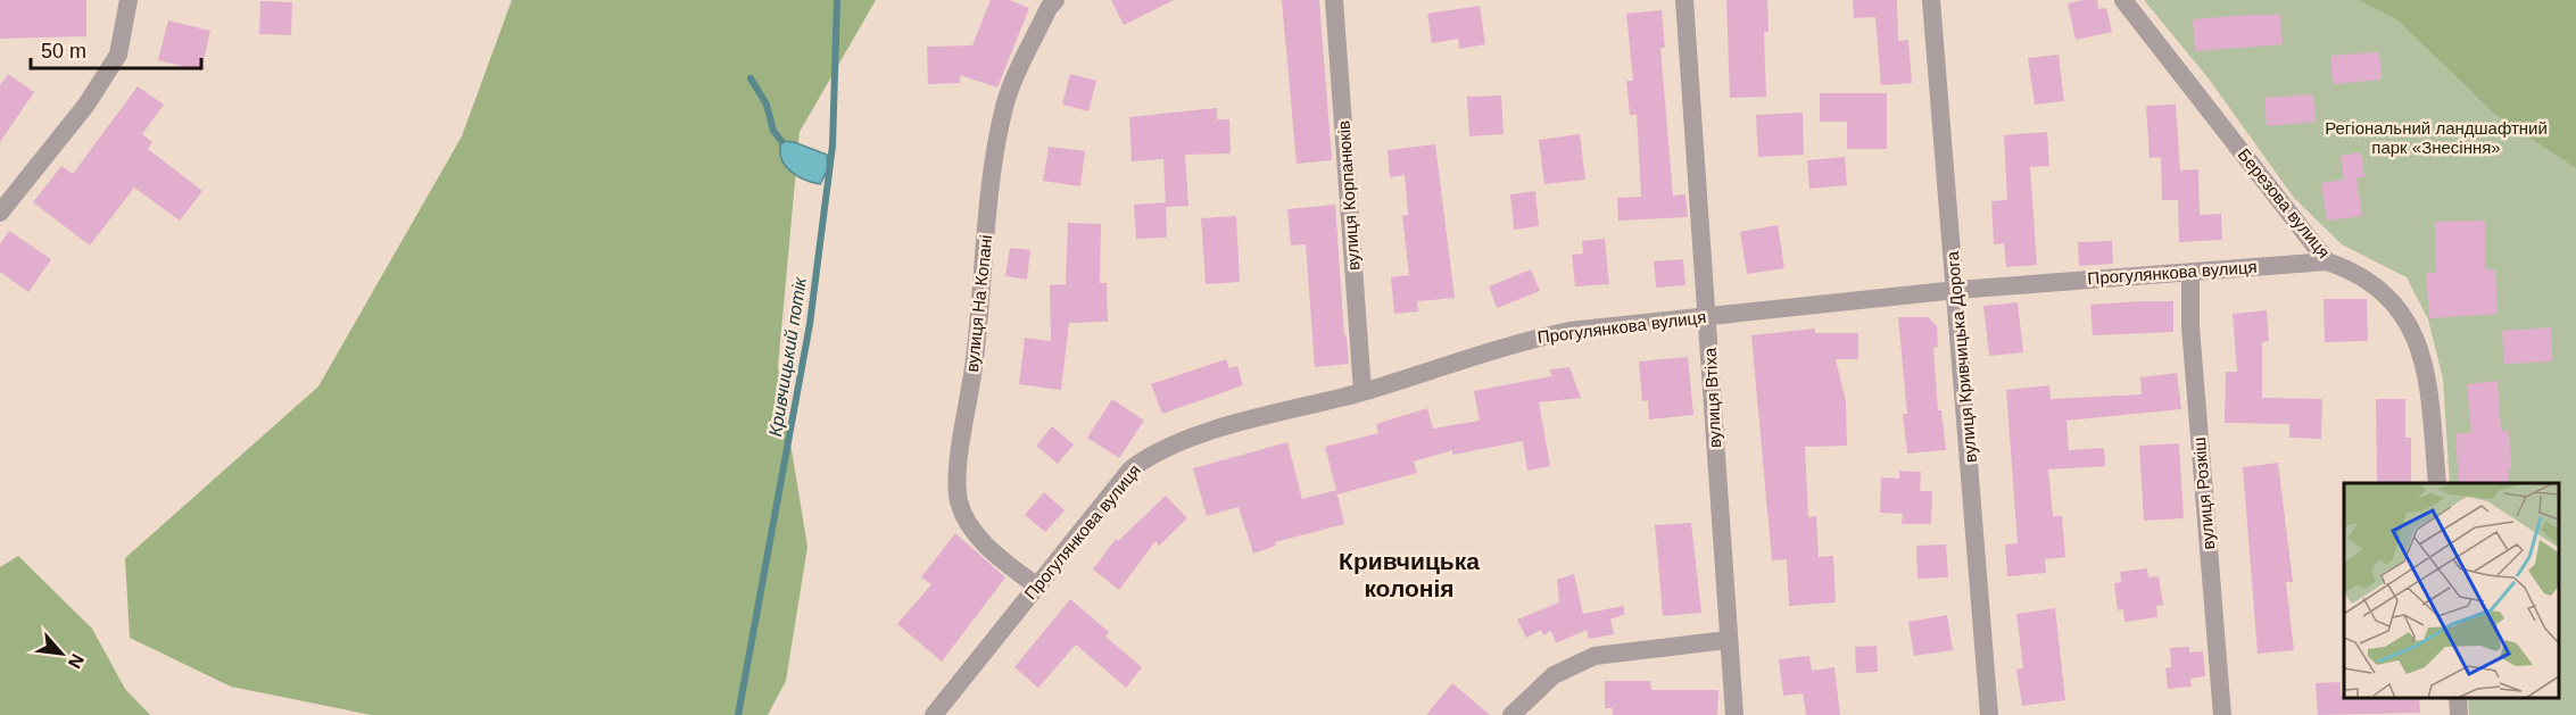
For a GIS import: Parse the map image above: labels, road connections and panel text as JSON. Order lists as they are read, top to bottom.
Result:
{
  "streets": {
    "street": [
      "вулиця Корпанюків",
      "Березова вулиця",
      "Прогулянкова вулиця",
      "вулиця На Копані",
      "вулиця Кривчицька Дорога",
      "вулиця Втіха",
      "вулиця Розкіш"
    ]
  },
  "crossings": [
    ["вулиця Корпанюків", "Прогулянкова вулиця"],
    ["Березова вулиця", "Прогулянкова вулиця"],
    ["Прогулянкова вулиця", "вулиця На Копані"],
    ["Прогулянкова вулиця", "вулиця Кривчицька Дорога"],
    ["Прогулянкова вулиця", "вулиця Втіха"],
    ["Прогулянкова вулиця", "вулиця Розкіш"]
  ],
  "districts": ["Кривчицька колонія"],
  "water": ["Кривчицький потік"],
  "parks": ["Регіональний ландшафтний парк «Знесіння»"],
  "scale_bar": "50 m",
  "north": "bottom right"
}
